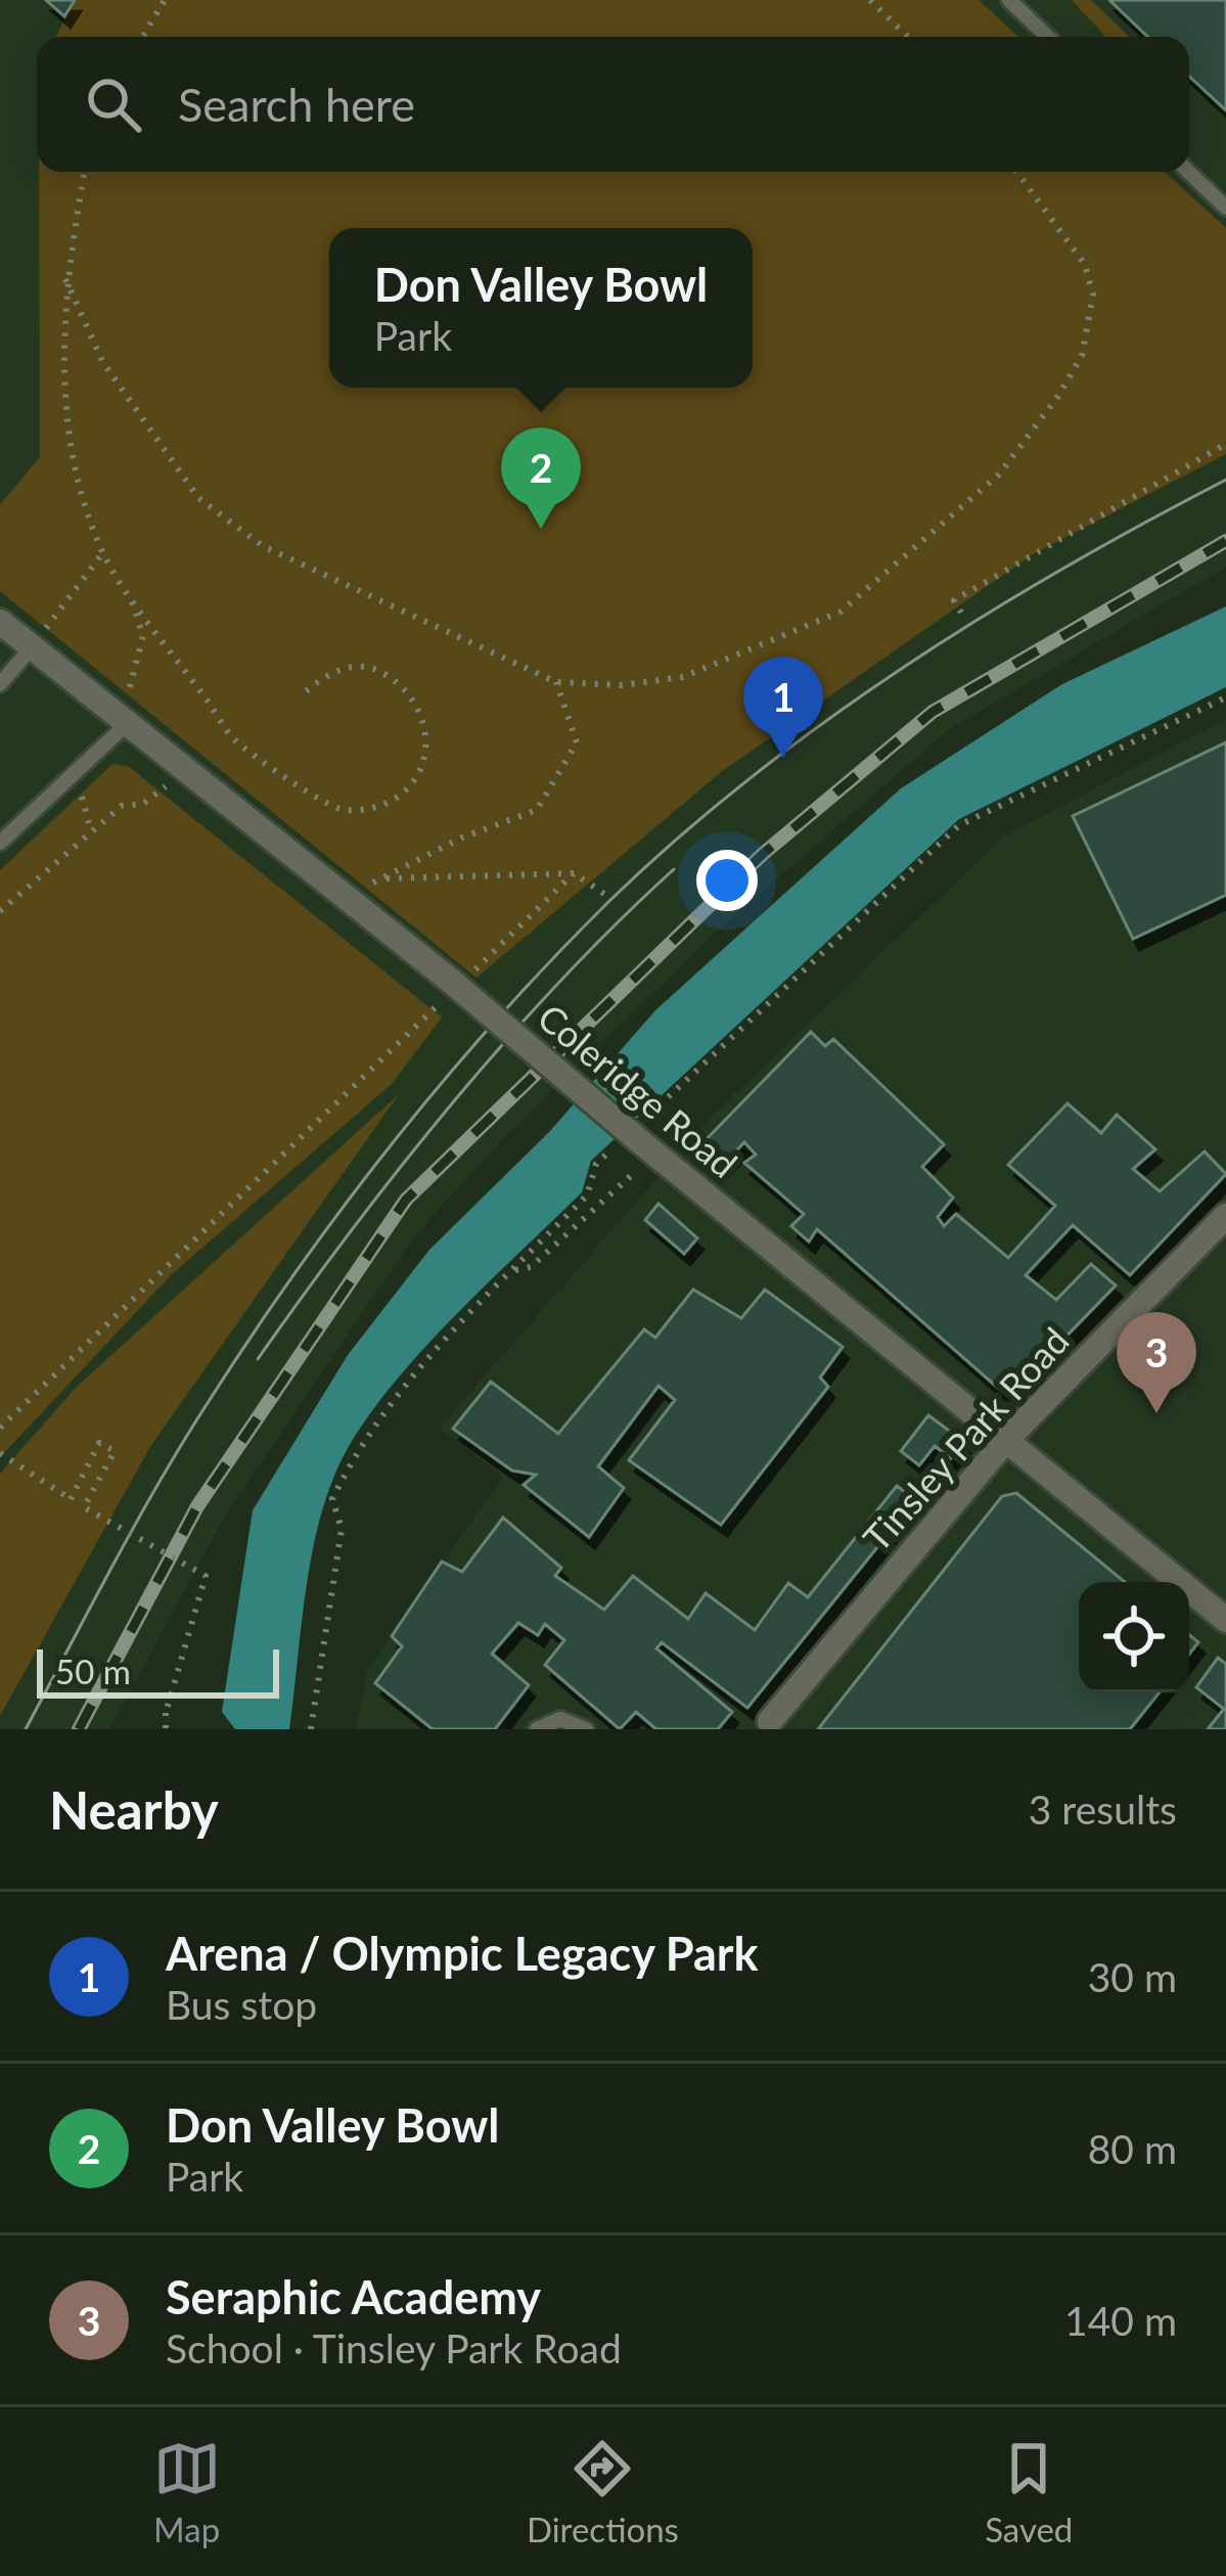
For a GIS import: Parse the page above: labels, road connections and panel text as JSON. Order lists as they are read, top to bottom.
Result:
{
  "streets": {
    "street": ["Coleridge Road", "Tinsley Park Road"]
  },
  "crossings": [
    ["Coleridge Road", "Tinsley Park Road"]
  ],
  "scale_bar": "50 m",
  "page": {
    "search": "Search here",
    "popup": ["Don Valley Bowl", "Park"],
    "pins": ["2", "1", "3"],
    "scale": "50 m",
    "heading": ["Nearby", "3 results"],
    "list": [
      {
        "mark": "1",
        "name": "Arena / Olympic Legacy Park",
        "note": "Bus stop",
        "value": "30 m"
      },
      {
        "mark": "2",
        "name": "Don Valley Bowl",
        "note": "Park",
        "value": "80 m"
      },
      {
        "mark": "3",
        "name": "Seraphic Academy",
        "note": "School · Tinsley Park Road",
        "value": "140 m"
      }
    ],
    "nav": ["Map", "Directions", "Saved"]
  }
}
